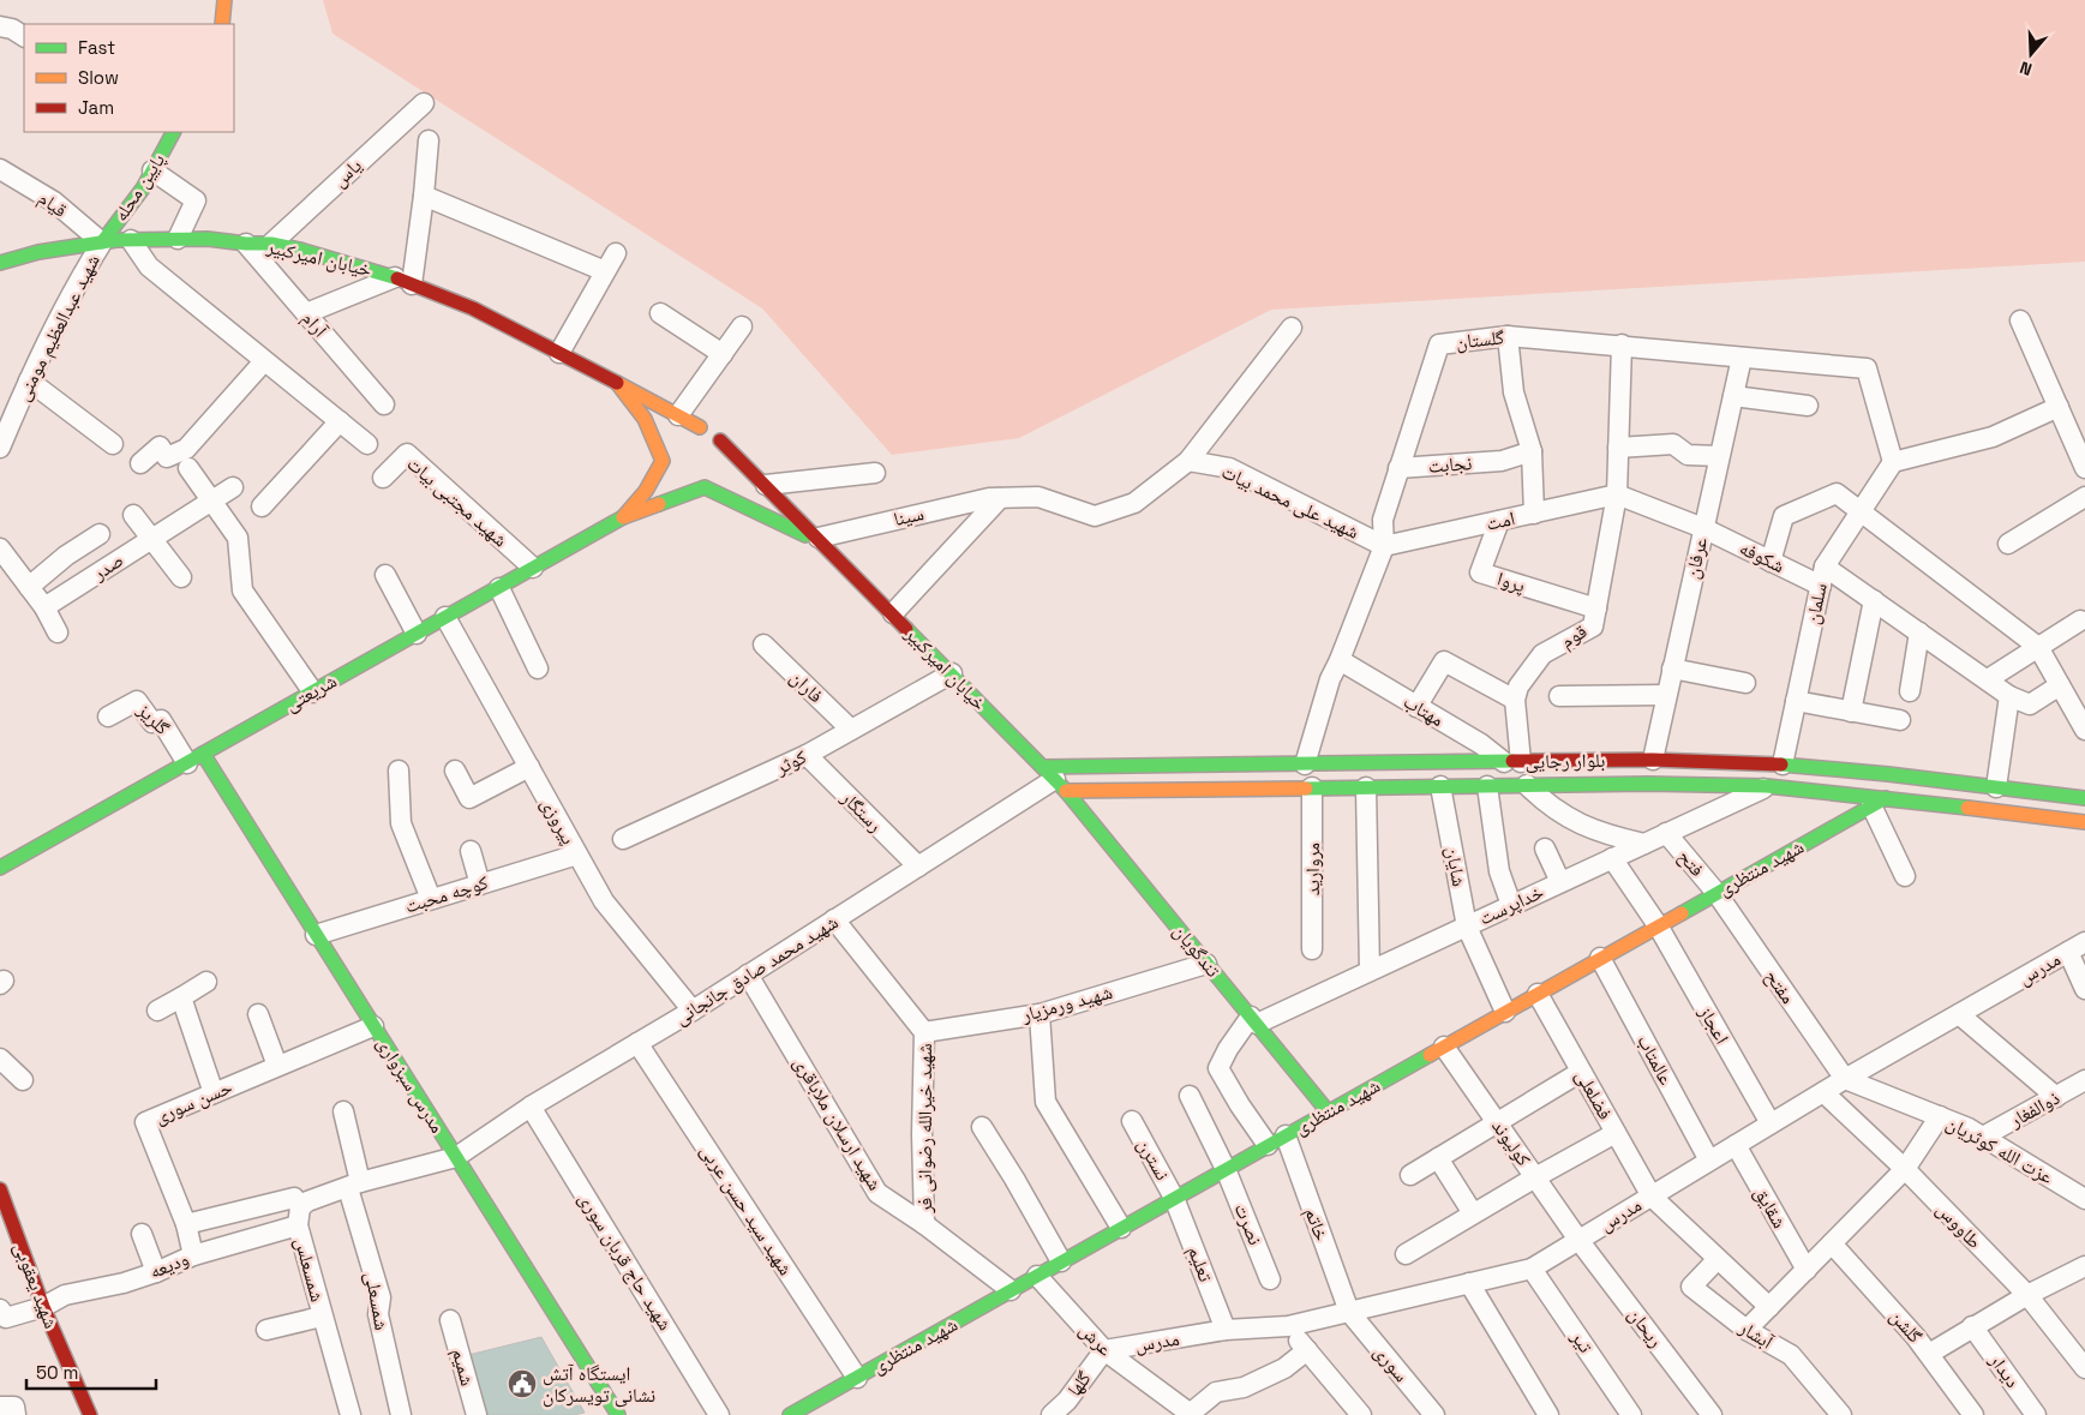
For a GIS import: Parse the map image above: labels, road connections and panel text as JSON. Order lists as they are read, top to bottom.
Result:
{
  "streets": {
    "main road": [
      "پایین محله",
      "خیابان امیرکبیر",
      "شریعتی",
      "بلوار رجایی",
      "شهید منتظری",
      "تندگویان",
      "مدرس سبزواری",
      "شهید یعقوبی"
    ],
    "street": [
      "یاس",
      "قیام",
      "آرام",
      "شهید عبدالعظیم مومنی",
      "گلستان",
      "نجابت",
      "شهید مجتبی بیات",
      "شهید علی محمد بیات",
      "سینا",
      "امت",
      "شکوفه",
      "عرفان",
      "صدر",
      "پروا",
      "سلمان",
      "قوم",
      "فاران",
      "مهتاب",
      "گلریز",
      "کوثر",
      "رستگار",
      "پیروزی",
      "فتح",
      "شایان",
      "مروارید",
      "کوچه محبت",
      "خداپرست",
      "مدرس",
      "شهید محمد صادق جانجانی",
      "مفتح",
      "شهید ورمزیار",
      "اعجاز",
      "عالمتاب",
      "فضلعلی",
      "حسن سوری",
      "ذوالفغار",
      "شهید ارسلان ملاباقری",
      "شهید خیرالله رضوانی فر",
      "کولیوند",
      "عزت الله کوثریان",
      "نسترن",
      "شقایق",
      "شهید سید حسن عربی",
      "نصرت",
      "خاتم",
      "طاووس",
      "شهید حاج قربان سوری",
      "تعلیم",
      "ودیعه",
      "شمسعلس",
      "شمسعلی",
      "گلشن",
      "ریحان",
      "آبشار",
      "عرش",
      "تیر",
      "سوری",
      "شمیم",
      "دیدار",
      "گلها"
    ]
  },
  "crossings": [
    ["یاس", "خیابان امیرکبیر"],
    ["پایین محله", "قیام"],
    ["پایین محله", "خیابان امیرکبیر"],
    ["پایین محله", "شهید عبدالعظیم مومنی"],
    ["قیام", "خیابان امیرکبیر"],
    ["قیام", "شهید عبدالعظیم مومنی"],
    ["خیابان امیرکبیر", "آرام"],
    ["خیابان امیرکبیر", "شهید عبدالعظیم مومنی"],
    ["خیابان امیرکبیر", "سینا"],
    ["خیابان امیرکبیر", "بلوار رجایی"],
    ["خیابان امیرکبیر", "کوثر"],
    ["خیابان امیرکبیر", "تندگویان"],
    ["خیابان امیرکبیر", "شهید محمد صادق جانجانی"],
    ["گلستان", "نجابت"],
    ["گلستان", "شهید علی محمد بیات"],
    ["گلستان", "امت"],
    ["گلستان", "عرفان"],
    ["گلستان", "سلمان"],
    ["گلستان", "مهتاب"],
    ["گلستان", "بلوار رجایی"],
    ["شهید مجتبی بیات", "شریعتی"],
    ["شهید علی محمد بیات", "امت"],
    ["امت", "پروا"],
    ["امت", "قوم"],
    ["شکوفه", "عرفان"],
    ["شکوفه", "سلمان"],
    ["عرفان", "بلوار رجایی"],
    ["پروا", "قوم"],
    ["سلمان", "بلوار رجایی"],
    ["فاران", "کوثر"],
    ["شریعتی", "گلریز"],
    ["شریعتی", "پیروزی"],
    ["شریعتی", "مدرس سبزواری"],
    ["مهتاب", "بلوار رجایی"],
    ["گلریز", "مدرس سبزواری"],
    ["بلوار رجایی", "شایان"],
    ["بلوار رجایی", "شهید منتظری"],
    ["بلوار رجایی", "مروارید"],
    ["بلوار رجایی", "خداپرست"],
    ["بلوار رجایی", "تندگویان"],
    ["بلوار رجایی", "شهید محمد صادق جانجانی"],
    ["کوثر", "رستگار"],
    ["رستگار", "شهید محمد صادق جانجانی"],
    ["پیروزی", "کوچه محبت"],
    ["پیروزی", "شهید محمد صادق جانجانی"],
    ["فتح", "شهید منتظری"],
    ["فتح", "خداپرست"],
    ["فتح", "مفتح"],
    ["شایان", "شهید منتظری"],
    ["شایان", "خداپرست"],
    ["شهید منتظری", "تندگویان"],
    ["شهید منتظری", "مفتح"],
    ["شهید منتظری", "اعجاز"],
    ["شهید منتظری", "عالمتاب"],
    ["شهید منتظری", "فضلعلی"],
    ["شهید منتظری", "شهید ارسلان ملاباقری"],
    ["شهید منتظری", "کولیوند"],
    ["شهید منتظری", "نسترن"],
    ["شهید منتظری", "شهید سید حسن عربی"],
    ["شهید منتظری", "نصرت"],
    ["شهید منتظری", "خاتم"],
    ["شهید منتظری", "تعلیم"],
    ["شهید منتظری", "عرش"],
    ["کوچه محبت", "مدرس سبزواری"],
    ["خداپرست", "تندگویان"],
    ["خداپرست", "اعجاز"],
    ["تندگویان", "شهید محمد صادق جانجانی"],
    ["تندگویان", "شهید ورمزیار"],
    ["مدرس", "مفتح"],
    ["مدرس", "اعجاز"],
    ["مدرس", "عالمتاب"],
    ["مدرس", "فضلعلی"],
    ["مدرس", "کولیوند"],
    ["مدرس", "عزت الله کوثریان"],
    ["مدرس", "شقایق"],
    ["مدرس", "خاتم"],
    ["مدرس", "طاووس"],
    ["مدرس", "تعلیم"],
    ["مدرس", "ریحان"],
    ["مدرس", "عرش"],
    ["مدرس", "تیر"],
    ["مدرس", "سوری"],
    ["مدرس", "گلها"],
    ["شهید محمد صادق جانجانی", "مدرس سبزواری"],
    ["شهید محمد صادق جانجانی", "شهید ارسلان ملاباقری"],
    ["شهید محمد صادق جانجانی", "شهید خیرالله رضوانی فر"],
    ["شهید محمد صادق جانجانی", "شهید سید حسن عربی"],
    ["شهید محمد صادق جانجانی", "شهید حاج قربان سوری"],
    ["شهید محمد صادق جانجانی", "ودیعه"],
    ["مفتح", "عزت الله کوثریان"],
    ["شهید ورمزیار", "شهید خیرالله رضوانی فر"],
    ["مدرس سبزواری", "حسن سوری"],
    ["مدرس سبزواری", "ودیعه"],
    ["فضلعلی", "آبشار"],
    ["حسن سوری", "ودیعه"],
    ["ذوالفغار", "عزت الله کوثریان"],
    ["شهید ارسلان ملاباقری", "شهید خیرالله رضوانی فر"],
    ["کولیوند", "ریحان"],
    ["نسترن", "تعلیم"],
    ["خاتم", "سوری"],
    ["ودیعه", "شمسعلس"],
    ["ودیعه", "شهید یعقوبی"],
    ["ودیعه", "شمسعلی"],
    ["عرش", "گلها"]
  ],
  "places": {
    "public building": ["ایستگاه آتش نشانی تویسرکان"]
  },
  "legend": ["Fast", "Slow", "Jam"],
  "scale_bar": "50 m",
  "north": "bottom"
}
